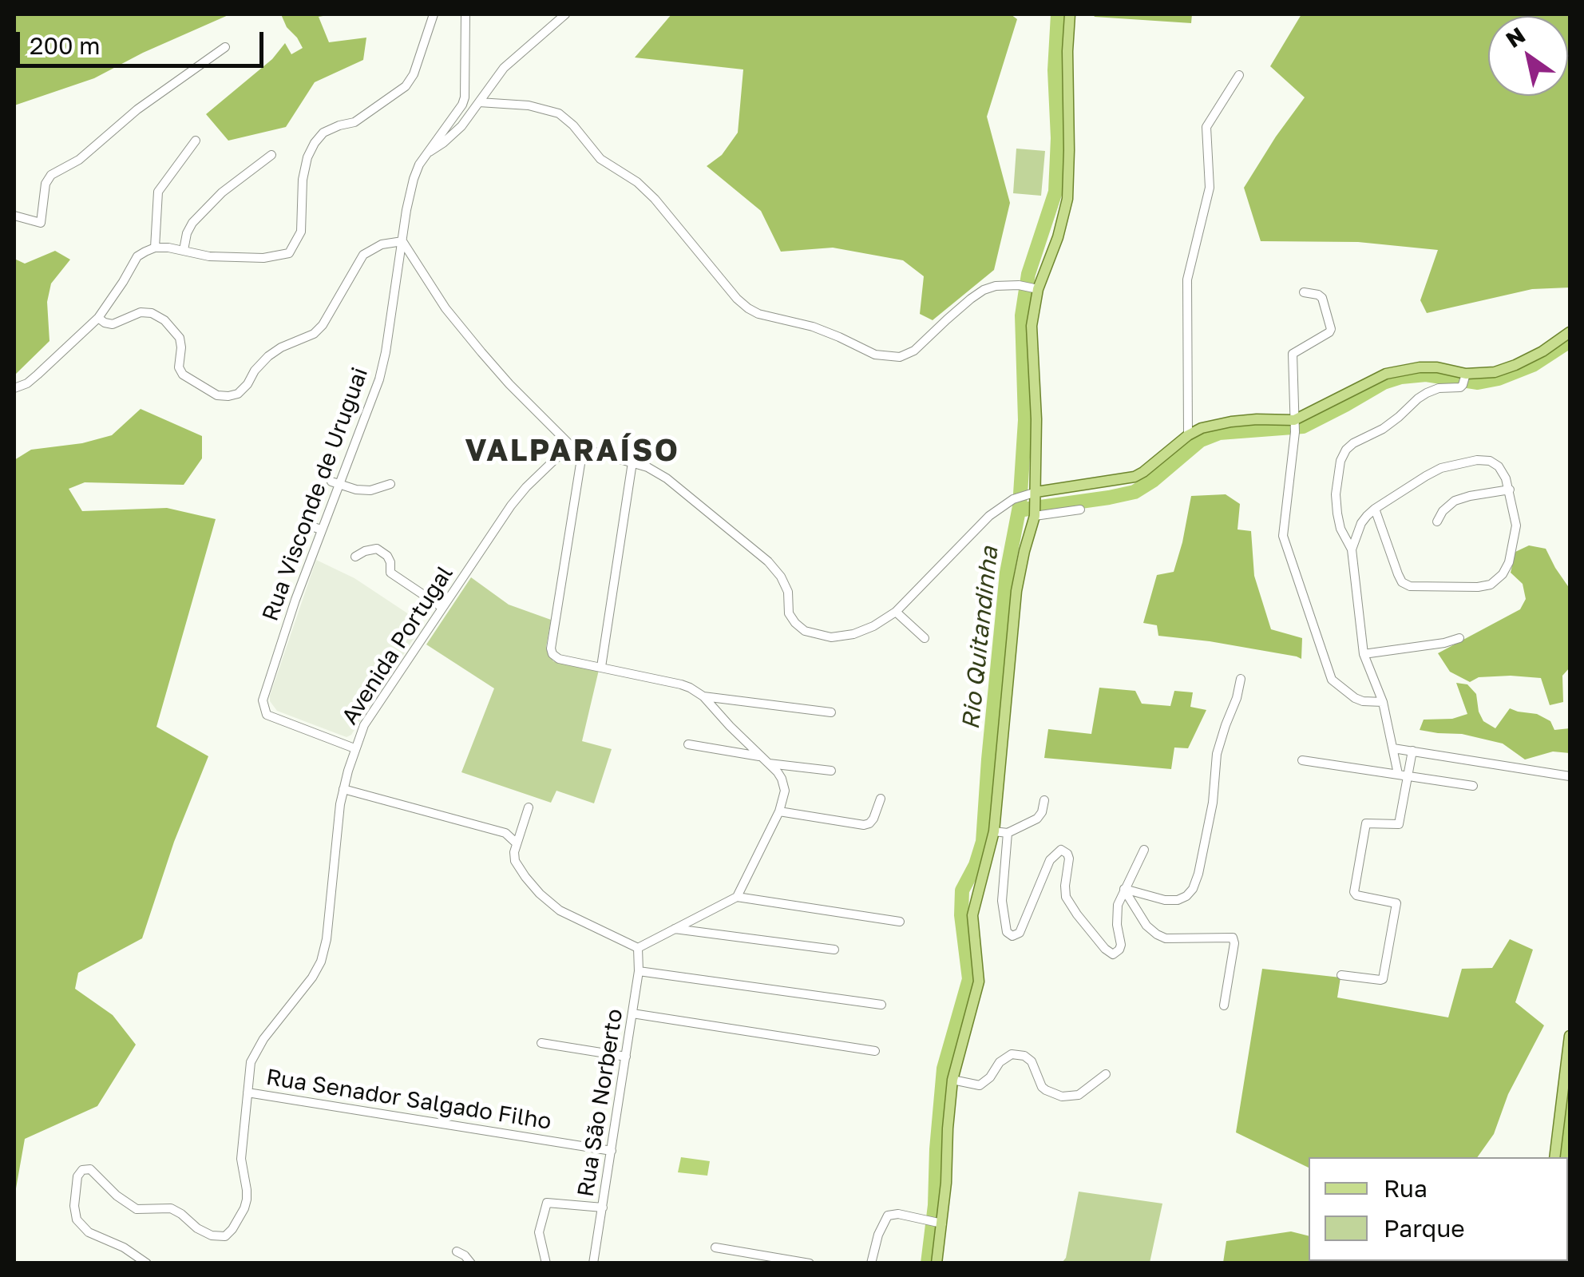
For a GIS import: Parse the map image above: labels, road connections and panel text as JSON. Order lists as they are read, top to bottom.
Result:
{
  "streets": {
    "street": [
      "Rua Visconde de Uruguai",
      "Avenida Portugal",
      "Rua Senador Salgado Filho",
      "Rua São Norberto"
    ]
  },
  "crossings": [
    ["Rua Visconde de Uruguai", "Avenida Portugal"],
    ["Avenida Portugal", "Rua Senador Salgado Filho"],
    ["Rua Senador Salgado Filho", "Rua São Norberto"]
  ],
  "districts": ["VALPARAÍSO"],
  "water": ["Rio Quitandinha"],
  "legend": ["Rua", "Parque"],
  "scale_bar": "200 m",
  "north": "top left"
}
